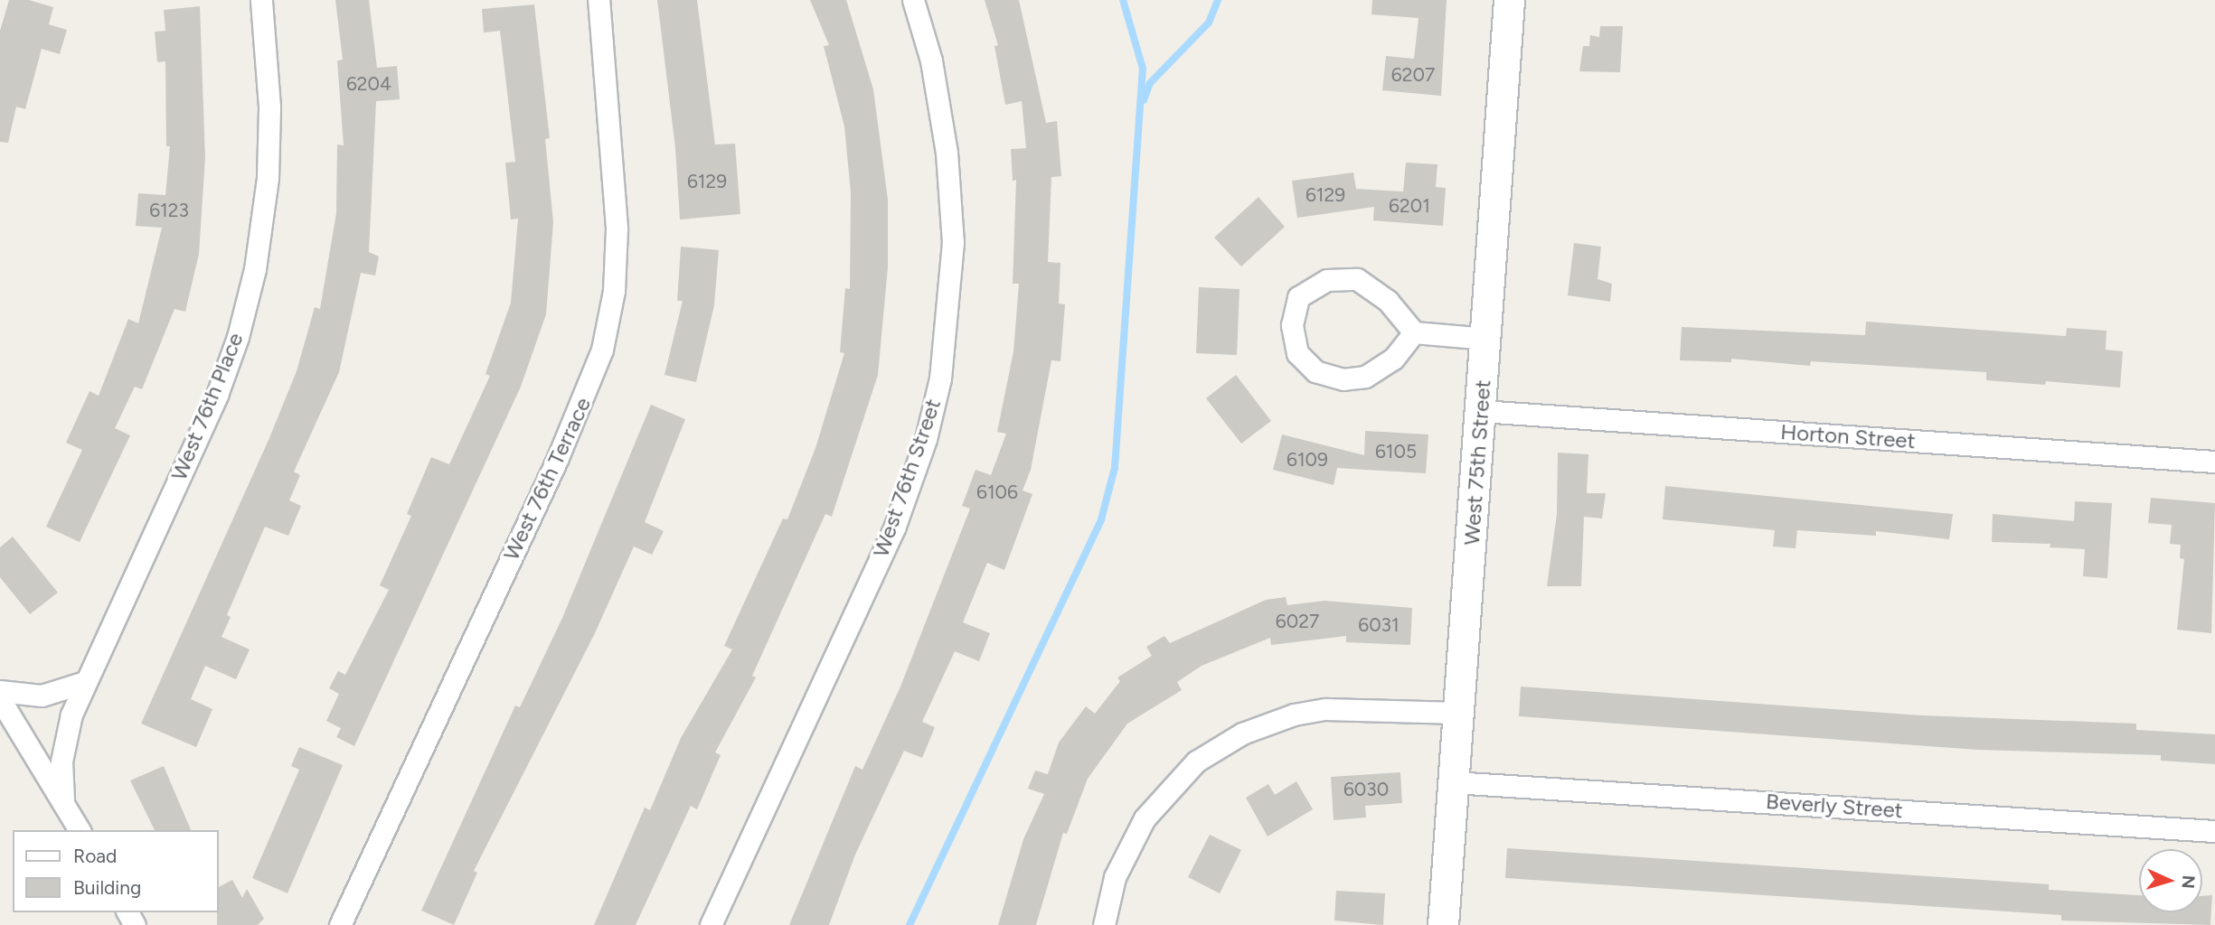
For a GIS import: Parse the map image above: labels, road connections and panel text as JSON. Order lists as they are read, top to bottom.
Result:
{
  "streets": {
    "main road": ["West 75th Street"],
    "street": [
      "West 76th Place",
      "Horton Street",
      "West 76th Street",
      "West 76th Terrace",
      "Beverly Street"
    ]
  },
  "crossings": [
    ["Horton Street", "West 75th Street"],
    ["West 75th Street", "Beverly Street"]
  ],
  "house_numbers": [
    "6207",
    "6204",
    "6129",
    "6129",
    "6201",
    "6123",
    "6105",
    "6109",
    "6106",
    "6027",
    "6031",
    "6030"
  ],
  "legend": ["Road", "Building"],
  "north": "right"
}
